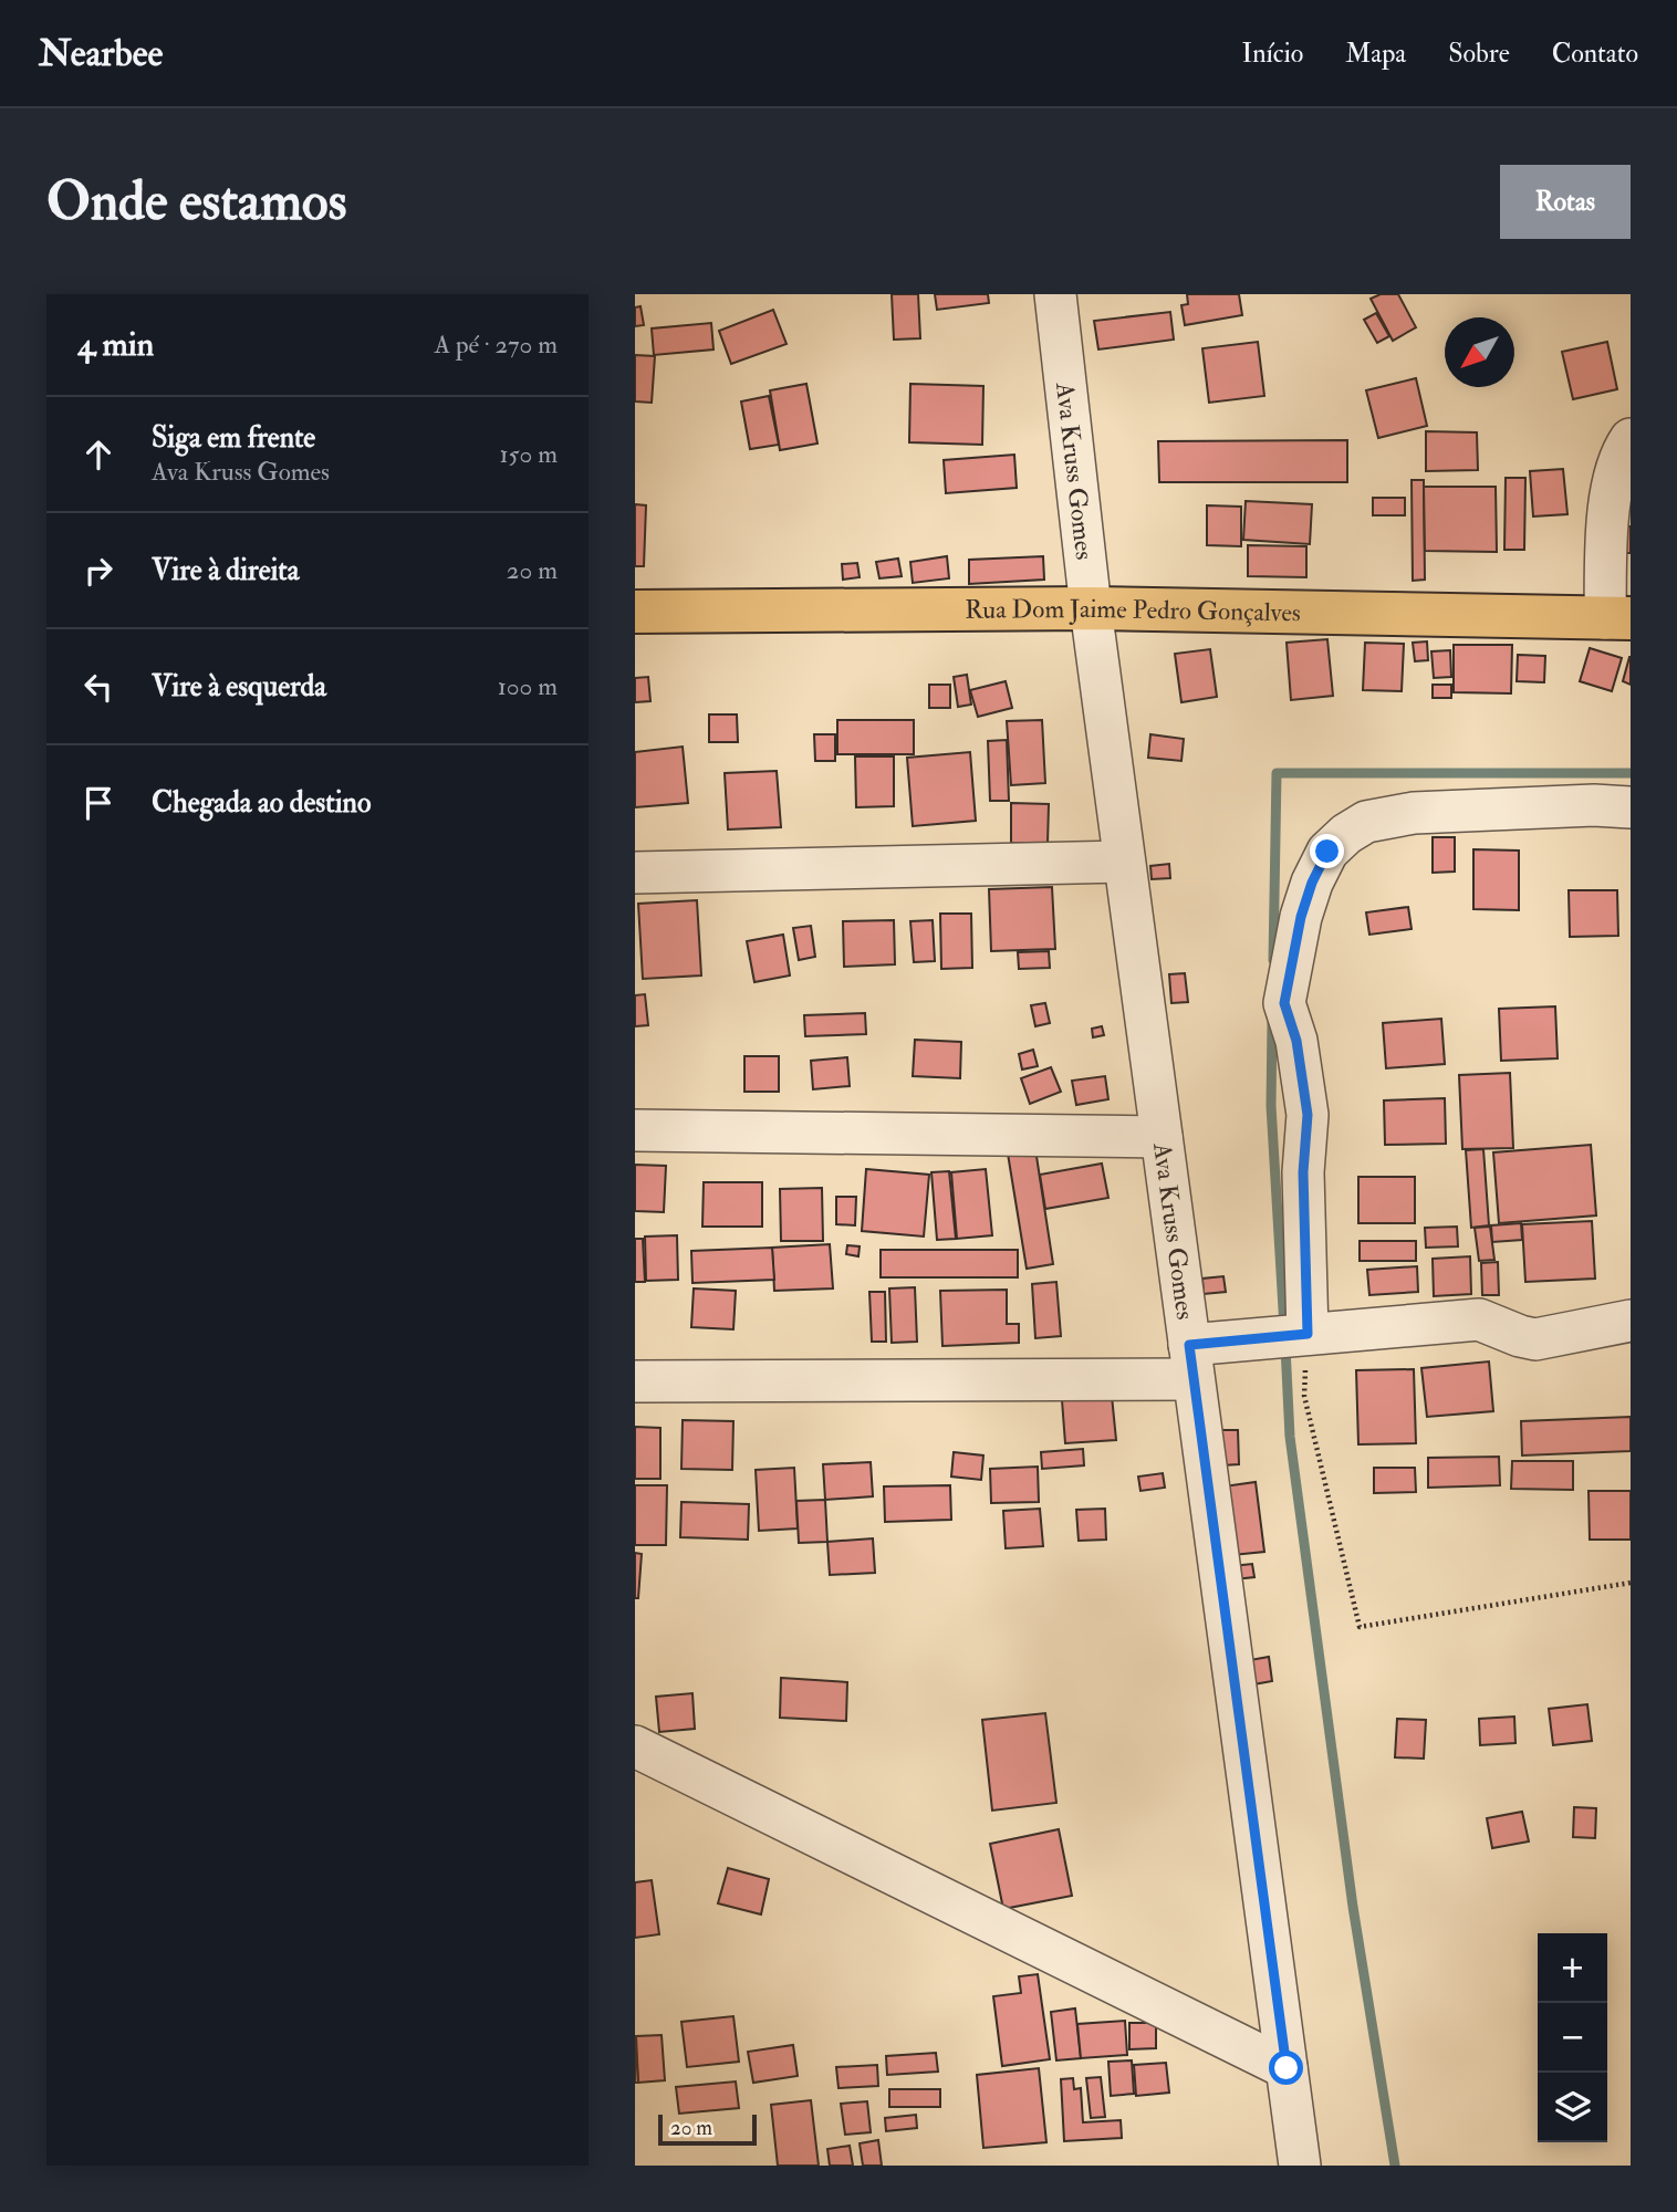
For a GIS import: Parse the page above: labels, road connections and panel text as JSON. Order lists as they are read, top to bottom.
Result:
{
  "streets": {
    "main road": ["Rua Dom Jaime Pedro Gonçalves"],
    "street": ["Ava Kruss Gomes"]
  },
  "crossings": [
    ["Ava Kruss Gomes", "Rua Dom Jaime Pedro Gonçalves"]
  ],
  "scale_bar": "20 m",
  "north": "bottom left",
  "page": {
    "header": "Nearbee",
    "nav": [
      "Início",
      "Mapa",
      "Sobre",
      "Contato"
    ],
    "buttons": "Rotas",
    "title": "Onde estamos",
    "heading": ["4 min", "A pé · 270 m"],
    "list": [
      ["Siga em frente", "Ava Kruss Gomes", "150 m"],
      ["Vire à direita", "20 m"],
      ["Vire à esquerda", "100 m"],
      "Chegada ao destino"
    ],
    "map_buttons": ["+", "−"],
    "scale": "20 m"
  }
}
